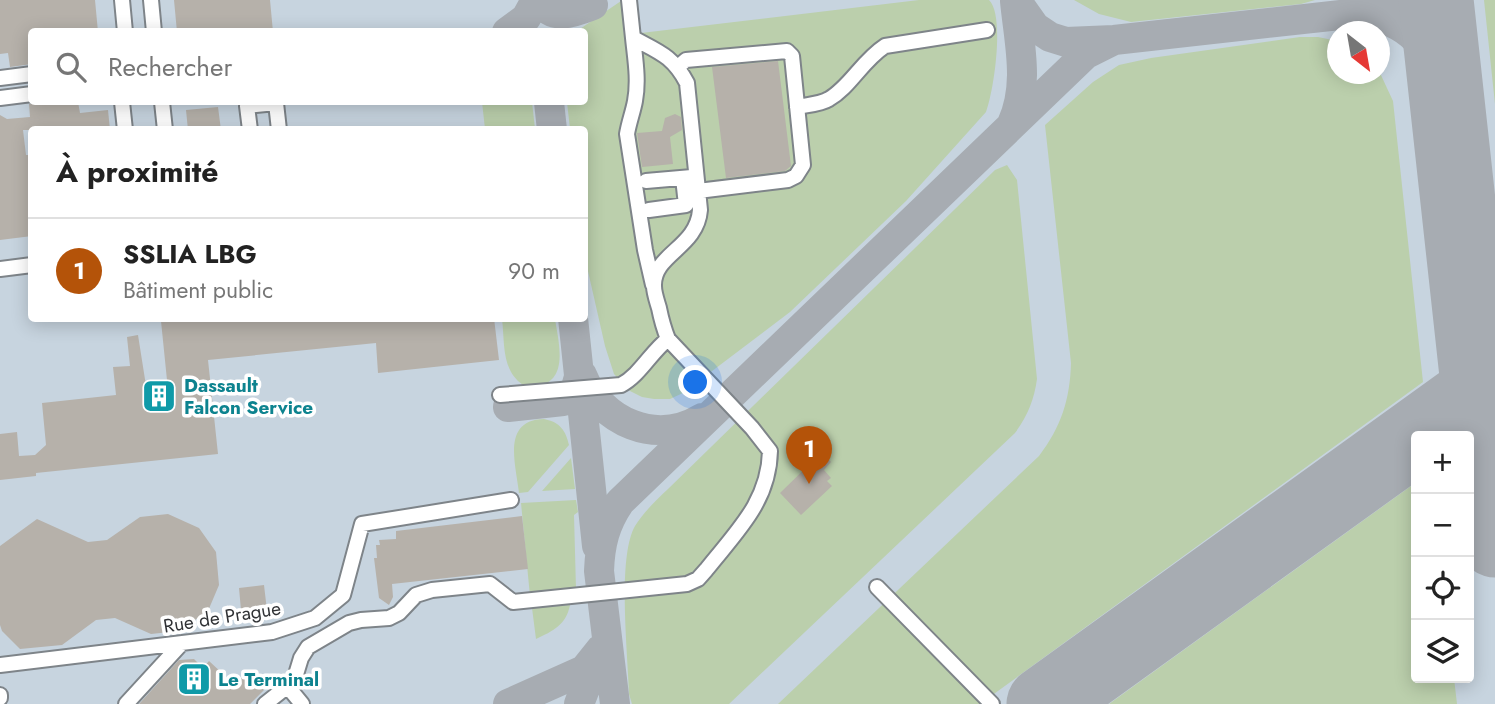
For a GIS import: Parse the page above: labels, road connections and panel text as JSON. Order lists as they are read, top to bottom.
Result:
{
  "streets": {
    "street": ["Rue de Prague"]
  },
  "places": {
    "building": ["Dassault Falcon Service", "Le Terminal"]
  },
  "north": "bottom right",
  "page": {
    "search": "Rechercher",
    "heading": "À proximité",
    "list": [
      {
        "mark": "1",
        "name": "SSLIA LBG",
        "note": "Bâtiment public",
        "value": "90 m"
      }
    ],
    "pins": "1",
    "map_buttons": ["+", "−"]
  }
}
